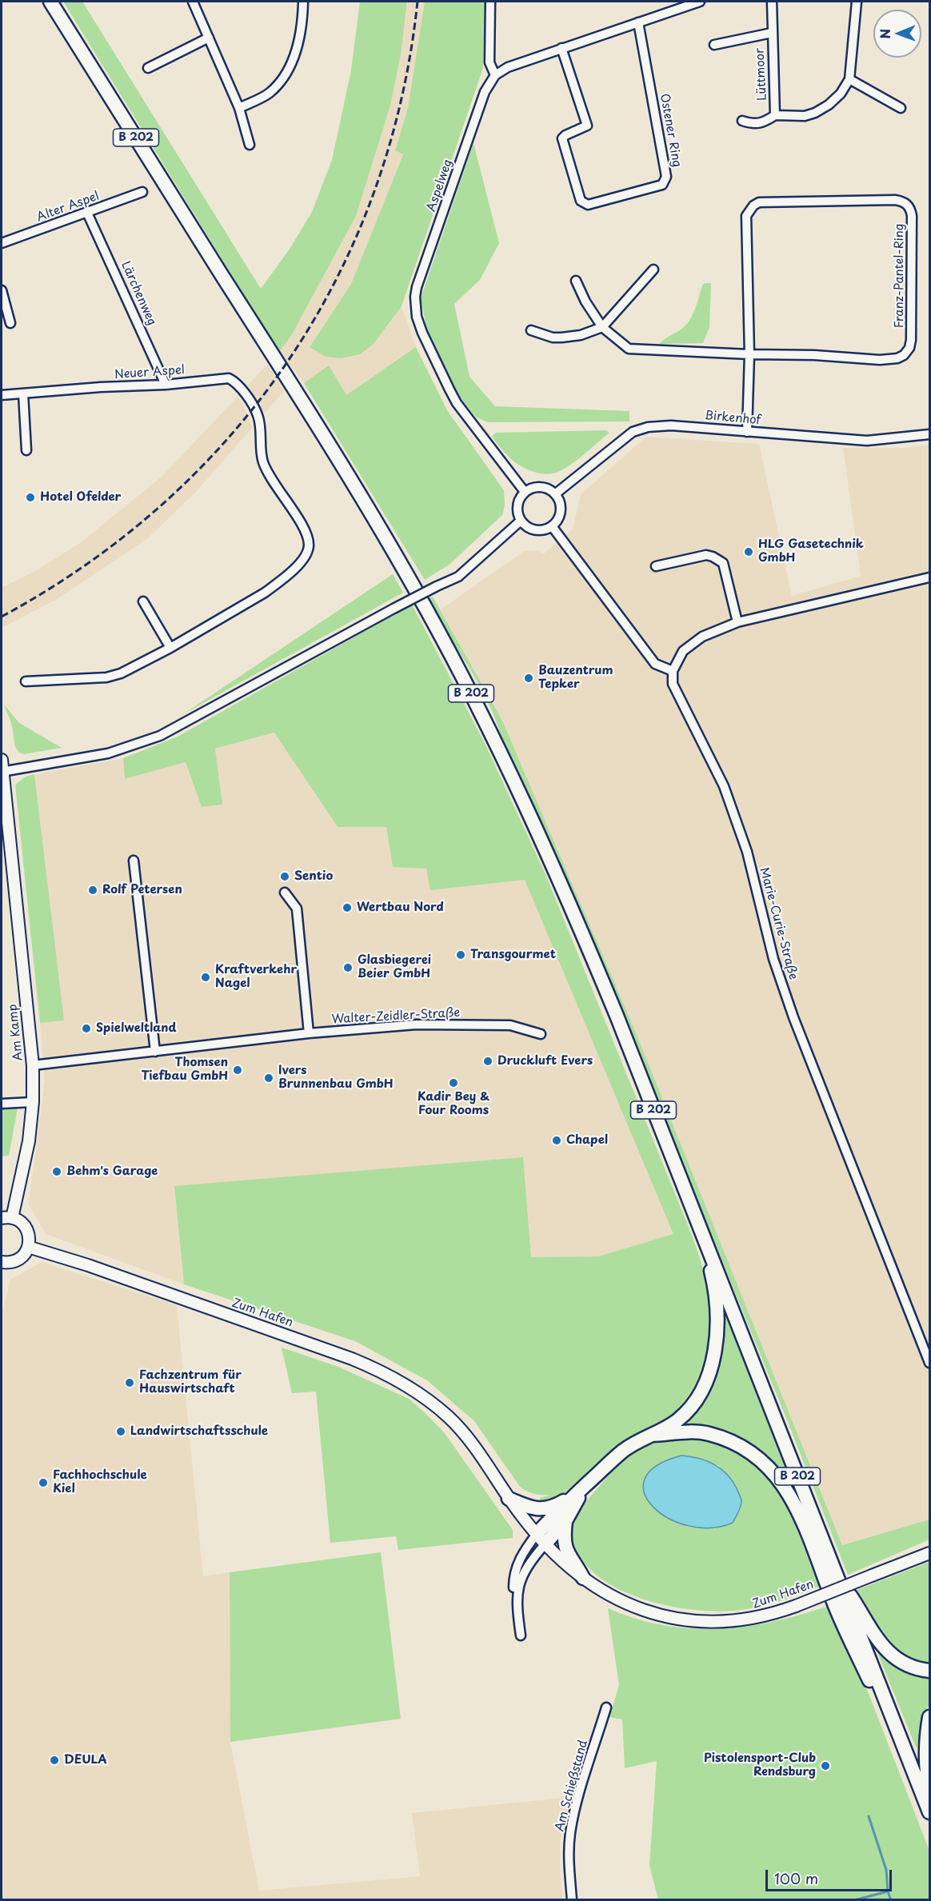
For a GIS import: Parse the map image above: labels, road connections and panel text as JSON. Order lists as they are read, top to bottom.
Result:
{
  "streets": {
    "highway": ["B 202"],
    "main road": ["Am Kamp", "Zum Hafen"],
    "street": [
      "Lüttmoor",
      "Ostener Ring",
      "Aspelweg",
      "Alter Aspel",
      "Franz-Pantel-Ring",
      "Lärchenweg",
      "Neuer Aspel",
      "Birkenhof",
      "Marie-Curie-Straße",
      "Walter-Zeidler-Straße",
      "Am Schießstand"
    ]
  },
  "crossings": [
    ["Aspelweg", "Birkenhof"],
    ["Alter Aspel", "Lärchenweg"],
    ["Franz-Pantel-Ring", "Birkenhof"],
    ["Lärchenweg", "Neuer Aspel"],
    ["Walter-Zeidler-Straße", "Am Kamp"]
  ],
  "places": [
    "Hotel Ofelder",
    "HLG Gasetechnik GmbH",
    "Bauzentrum Tepker",
    "Sentio",
    "Rolf Petersen",
    "Wertbau Nord",
    "Transgourmet",
    "Glasbiegerei Beier GmbH",
    "Kraftverkehr Nagel",
    "Spielweltland",
    "Druckluft Evers",
    "Thomsen Tiefbau GmbH",
    "Ivers Brunnenbau GmbH",
    "Kadir Bey & Four Rooms",
    "Chapel",
    "Behm's Garage",
    "Fachzentrum für Hauswirtschaft",
    "Landwirtschaftsschule",
    "Fachhochschule Kiel",
    "DEULA",
    "Pistolensport-Club Rendsburg"
  ],
  "scale_bar": "100 m",
  "north": "left"
}
